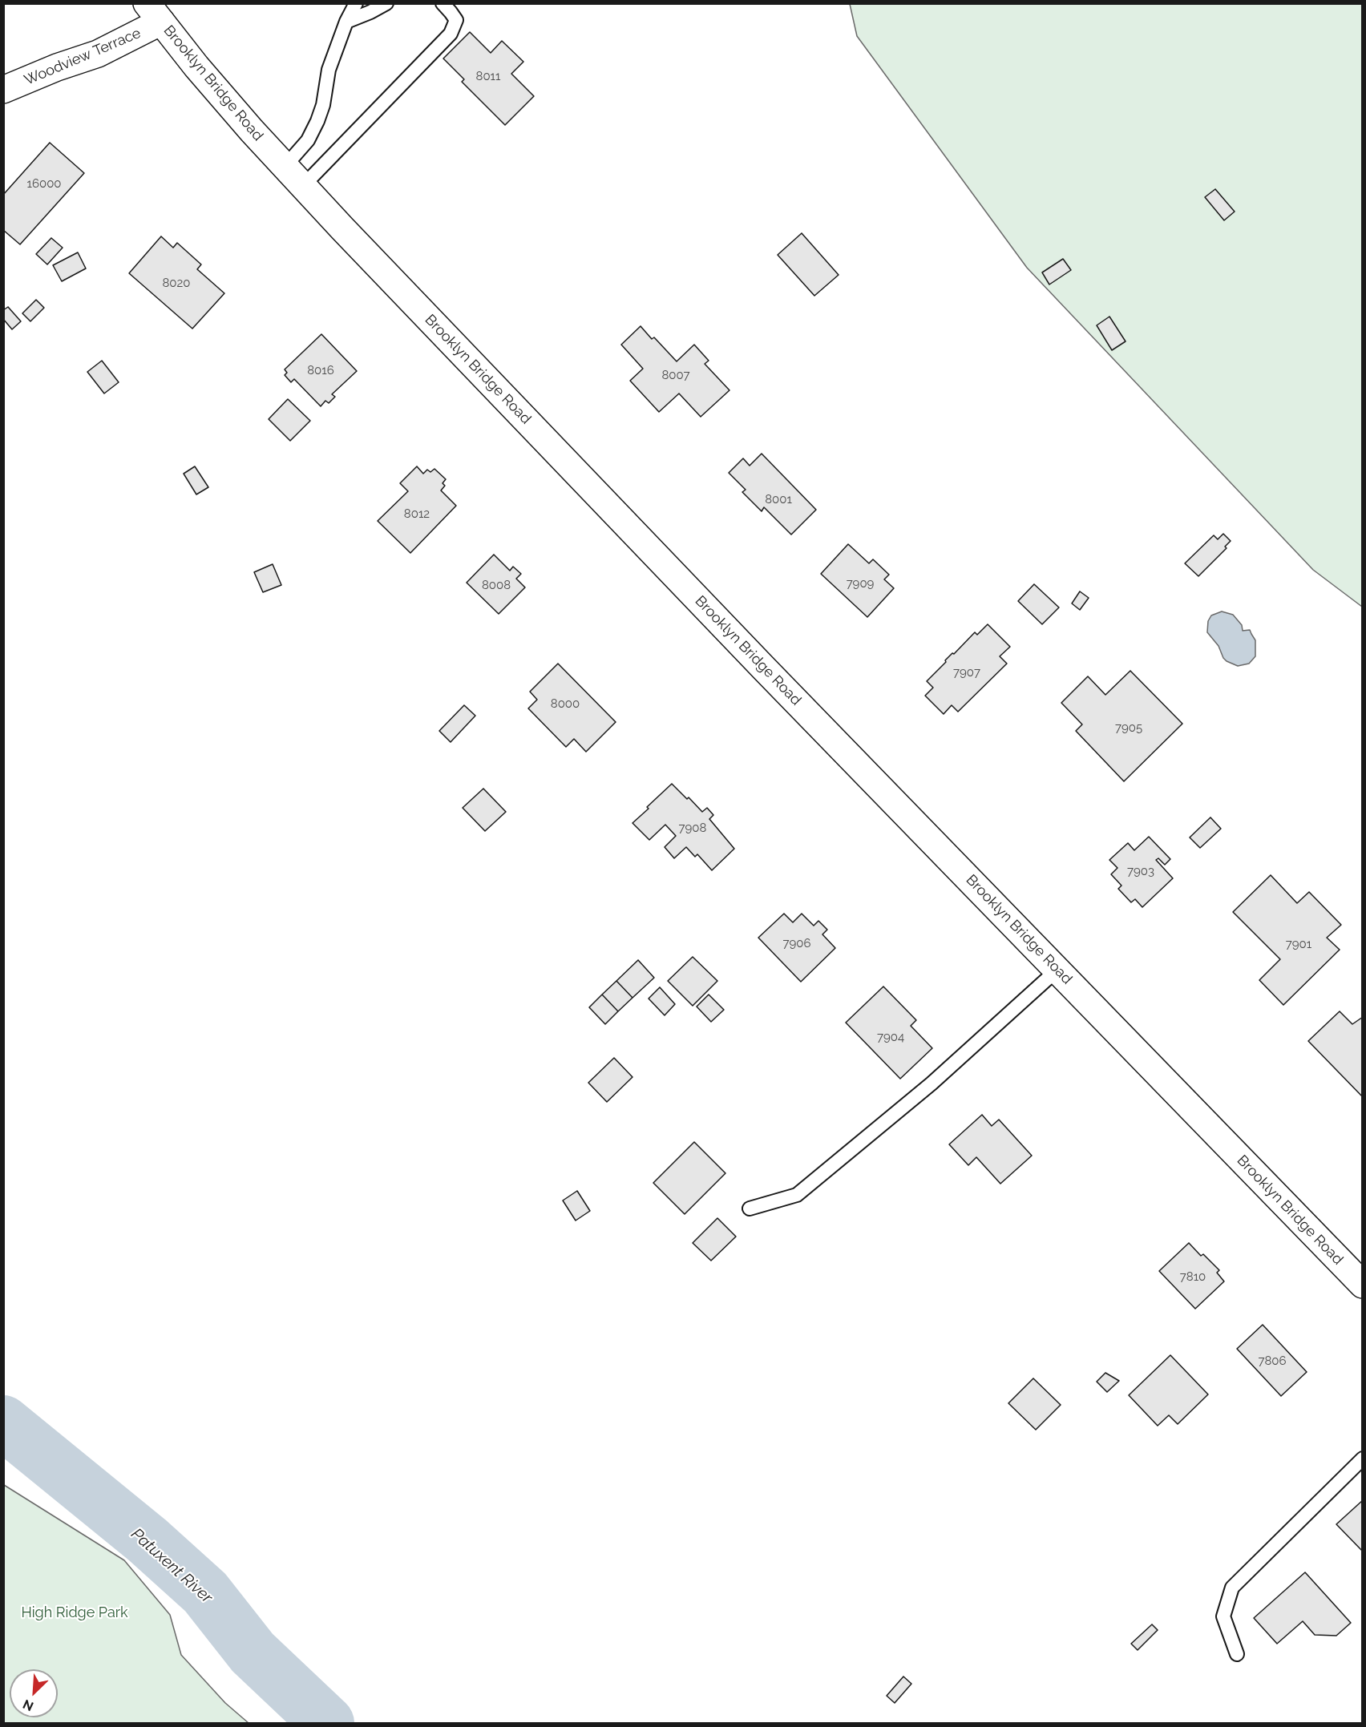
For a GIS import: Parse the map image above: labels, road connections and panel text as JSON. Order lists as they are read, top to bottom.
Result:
{
  "streets": {
    "street": ["Woodview Terrace", "Brooklyn Bridge Road"]
  },
  "crossings": [
    ["Woodview Terrace", "Brooklyn Bridge Road"]
  ],
  "water": ["Patuxent River"],
  "parks": ["High Ridge Park"],
  "house_numbers": [
    "8011",
    "16000",
    "8020",
    "8016",
    "8007",
    "8001",
    "8012",
    "7909",
    "8008",
    "7907",
    "8000",
    "7905",
    "7908",
    "7903",
    "7906",
    "7901",
    "7904",
    "7810",
    "7806"
  ],
  "north": "bottom left"
}
